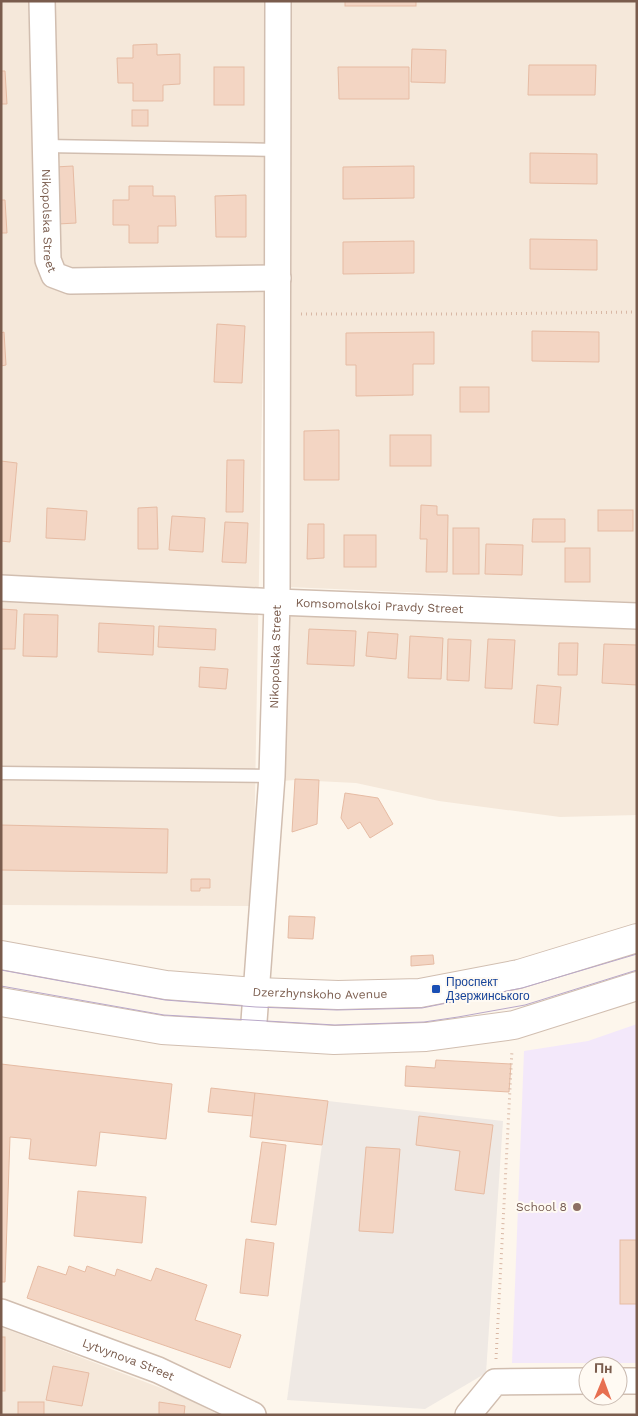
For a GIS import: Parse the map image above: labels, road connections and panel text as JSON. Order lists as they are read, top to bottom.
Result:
{
  "streets": {
    "street": [
      "Nikopolska Street",
      "Komsomolskoi Pravdy Street",
      "Dzerzhynskoho Avenue",
      "Lytvynova Street"
    ]
  },
  "crossings": [
    ["Nikopolska Street", "Komsomolskoi Pravdy Street"],
    ["Nikopolska Street", "Dzerzhynskoho Avenue"]
  ],
  "places": {
    "transit": ["Проспект Дзержинського"],
    "other": ["School 8"]
  },
  "north": "top"
}
